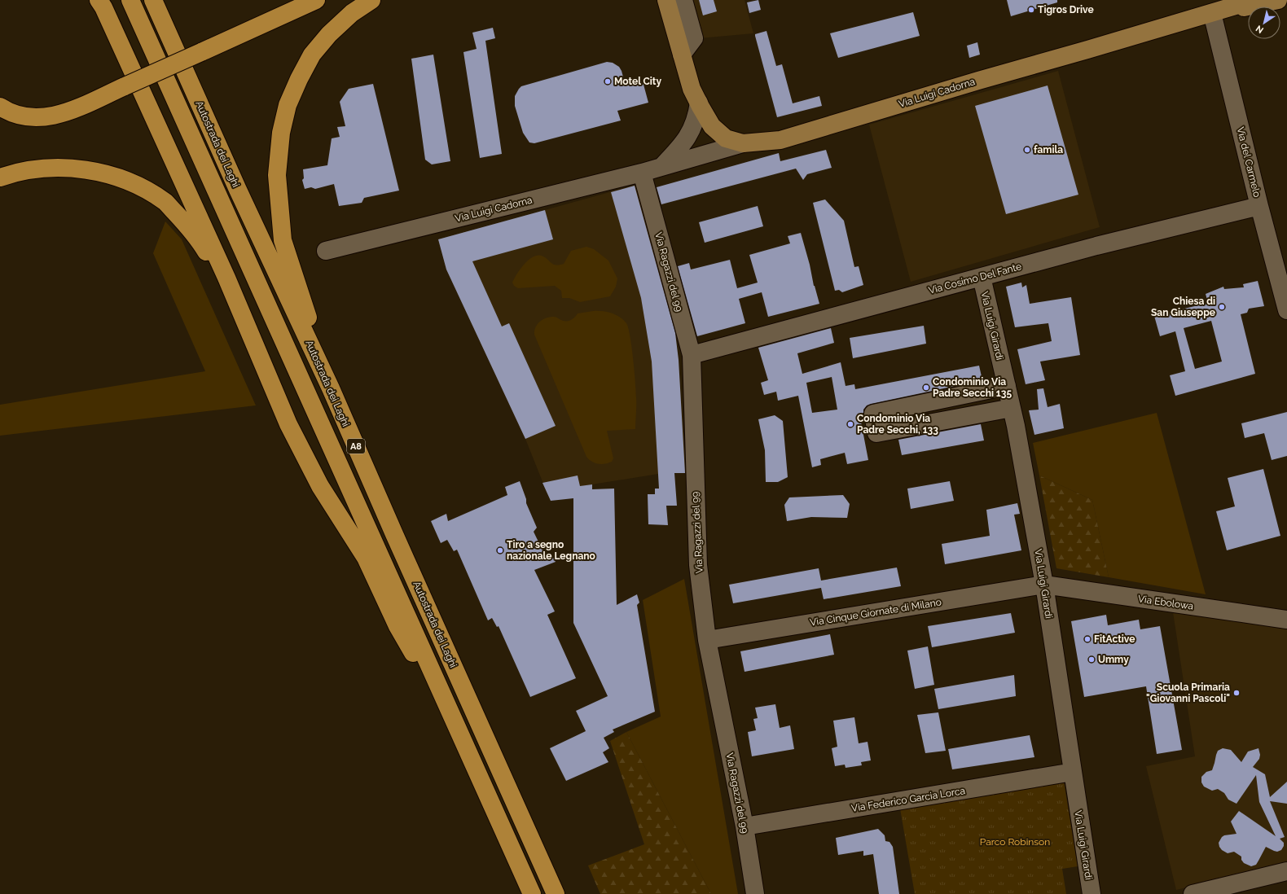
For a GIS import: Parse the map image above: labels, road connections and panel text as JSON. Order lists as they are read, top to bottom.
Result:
{
  "streets": {
    "highway": ["Autostrada dei Laghi", "A8"],
    "main road": ["Via Luigi Cadorna"],
    "street": [
      "Via del Carmelo",
      "Via Ragazzi del 99",
      "Via Cosimo Del Fante",
      "Via Luigi Girardi",
      "Via Ebolowa",
      "Via Cinque Giornate di Milano",
      "Via Federico Garcia Lorca"
    ]
  },
  "crossings": [
    ["Via Luigi Cadorna", "Via del Carmelo"],
    ["Via Luigi Cadorna", "Via Ragazzi del 99"],
    ["Via del Carmelo", "Via Cosimo Del Fante"],
    ["Via Ragazzi del 99", "Via Cosimo Del Fante"],
    ["Via Ragazzi del 99", "Via Cinque Giornate di Milano"],
    ["Via Ragazzi del 99", "Via Federico Garcia Lorca"],
    ["Via Cosimo Del Fante", "Via Luigi Girardi"],
    ["Via Luigi Girardi", "Via Ebolowa"],
    ["Via Luigi Girardi", "Via Cinque Giornate di Milano"],
    ["Via Luigi Girardi", "Via Federico Garcia Lorca"],
    ["Via Ebolowa", "Via Cinque Giornate di Milano"]
  ],
  "parks": ["Parco Robinson"],
  "places": [
    "Tigros Drive",
    "Motel City",
    "famila",
    "Chiesa di San Giuseppe",
    "Condominio Via Padre Secchi 135",
    "Condominio Via Padre Secchi, 133",
    "Tiro a segno nazionale Legnano",
    "FitActive",
    "Ummy",
    "Scuola Primaria \"Giovanni Pascoli\""
  ],
  "north": "bottom left"
}
